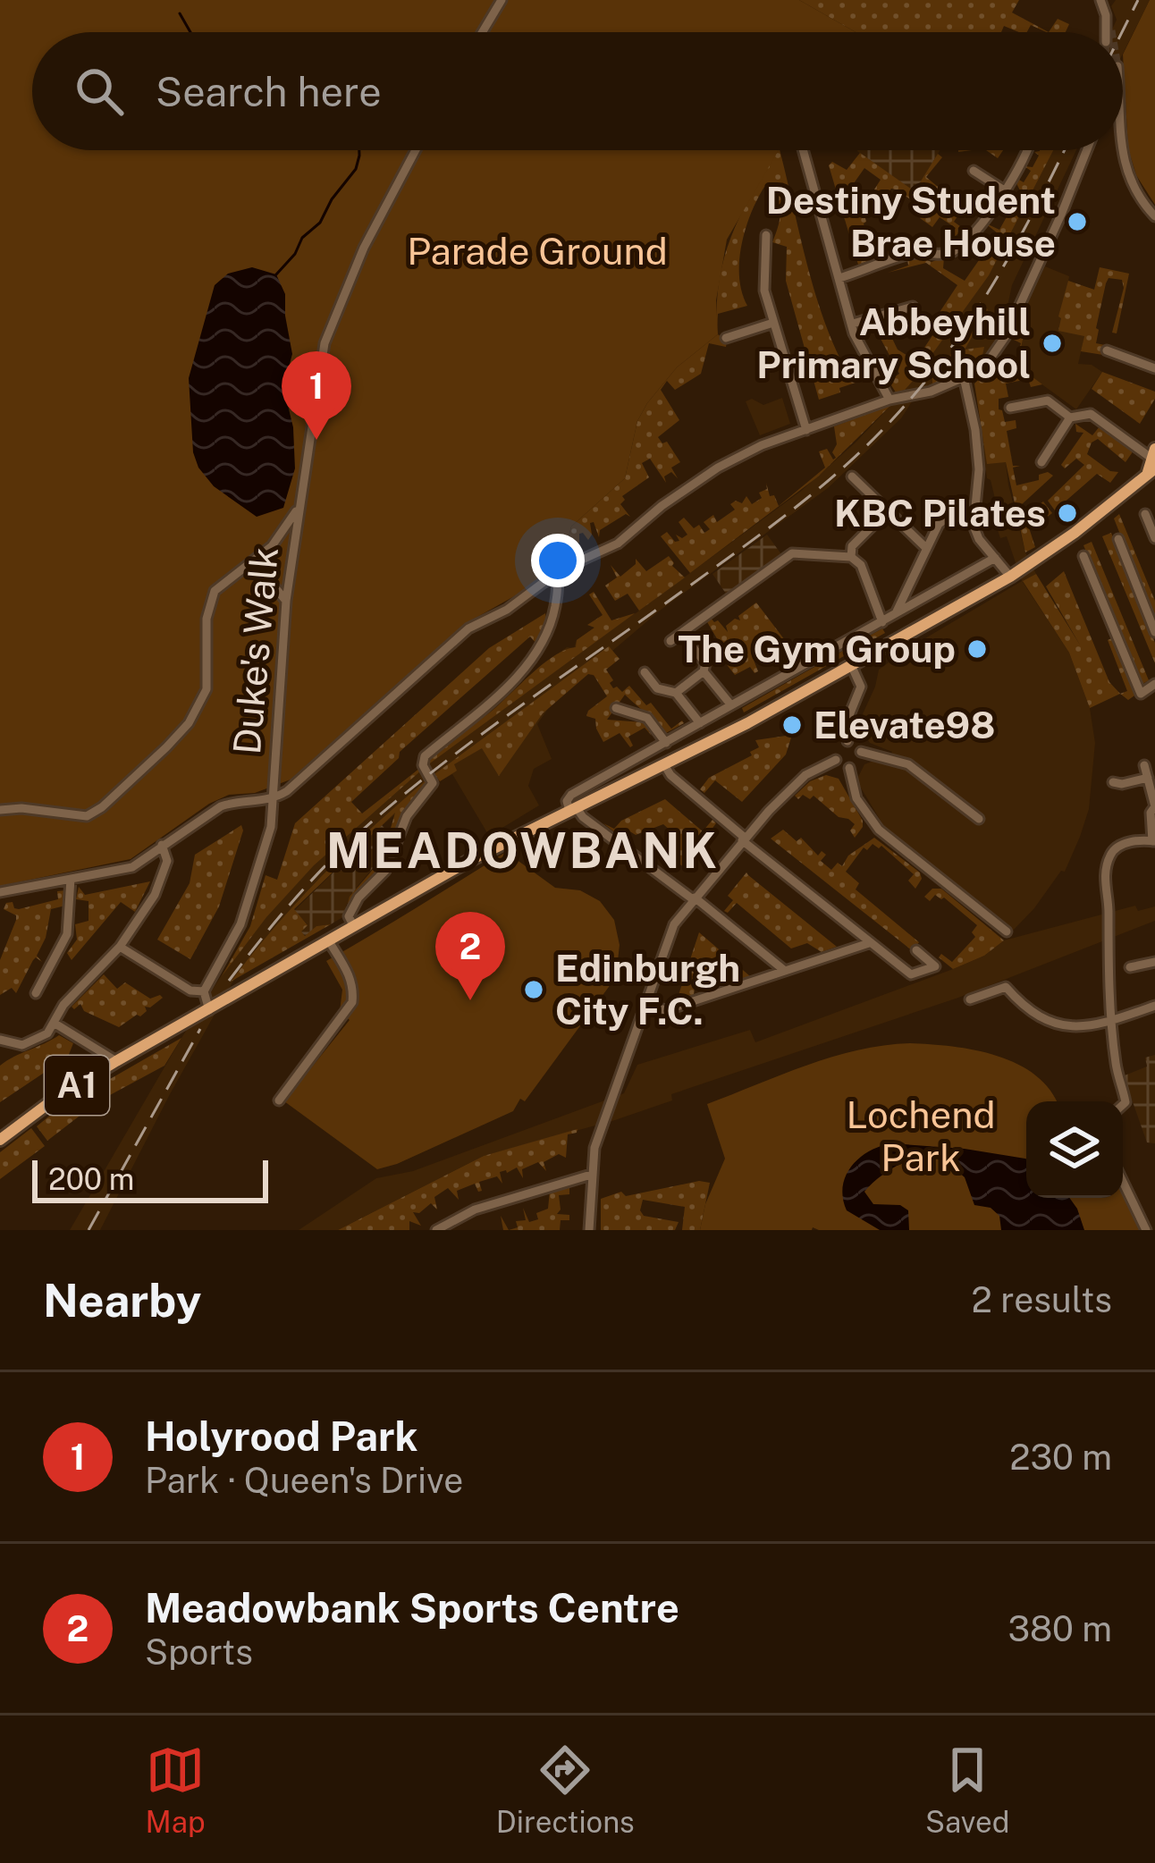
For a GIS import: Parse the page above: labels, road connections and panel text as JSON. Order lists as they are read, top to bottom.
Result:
{
  "streets": {
    "main road": ["A1"],
    "street": ["Duke's Walk"]
  },
  "districts": ["MEADOWBANK"],
  "parks": ["Parade Ground", "Lochend Park"],
  "places": [
    "Destiny Student Brae House",
    "Abbeyhill Primary School",
    "KBC Pilates",
    "The Gym Group",
    "Elevate98",
    "Edinburgh City F.C."
  ],
  "scale_bar": "200 m",
  "page": {
    "search": "Search here",
    "pins": ["1", "2"],
    "scale": "200 m",
    "heading": ["Nearby", "2 results"],
    "list": [
      {
        "mark": "1",
        "name": "Holyrood Park",
        "note": "Park · Queen's Drive",
        "value": "230 m"
      },
      {
        "mark": "2",
        "name": "Meadowbank Sports Centre",
        "note": "Sports",
        "value": "380 m"
      }
    ],
    "nav": ["Map", "Directions", "Saved"]
  }
}
